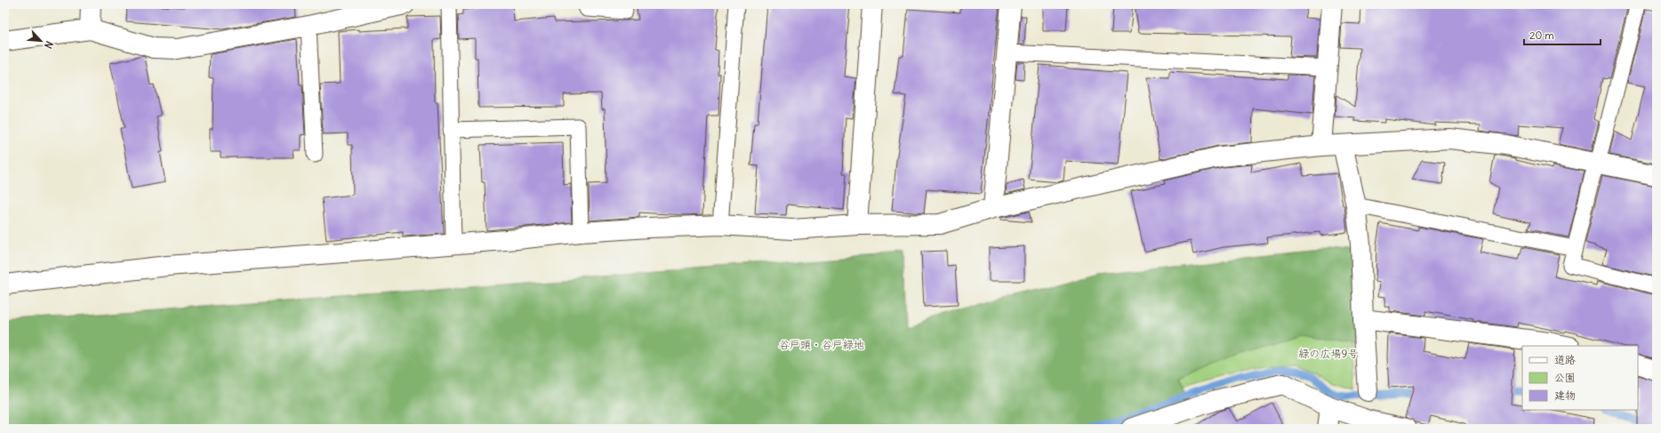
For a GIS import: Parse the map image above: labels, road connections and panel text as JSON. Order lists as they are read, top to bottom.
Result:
{
  "parks": ["谷戸頭・谷戸緑地", "緑の広場9号"],
  "legend": ["道路", "公園", "建物"],
  "scale_bar": "20 m",
  "north": "bottom right"
}
